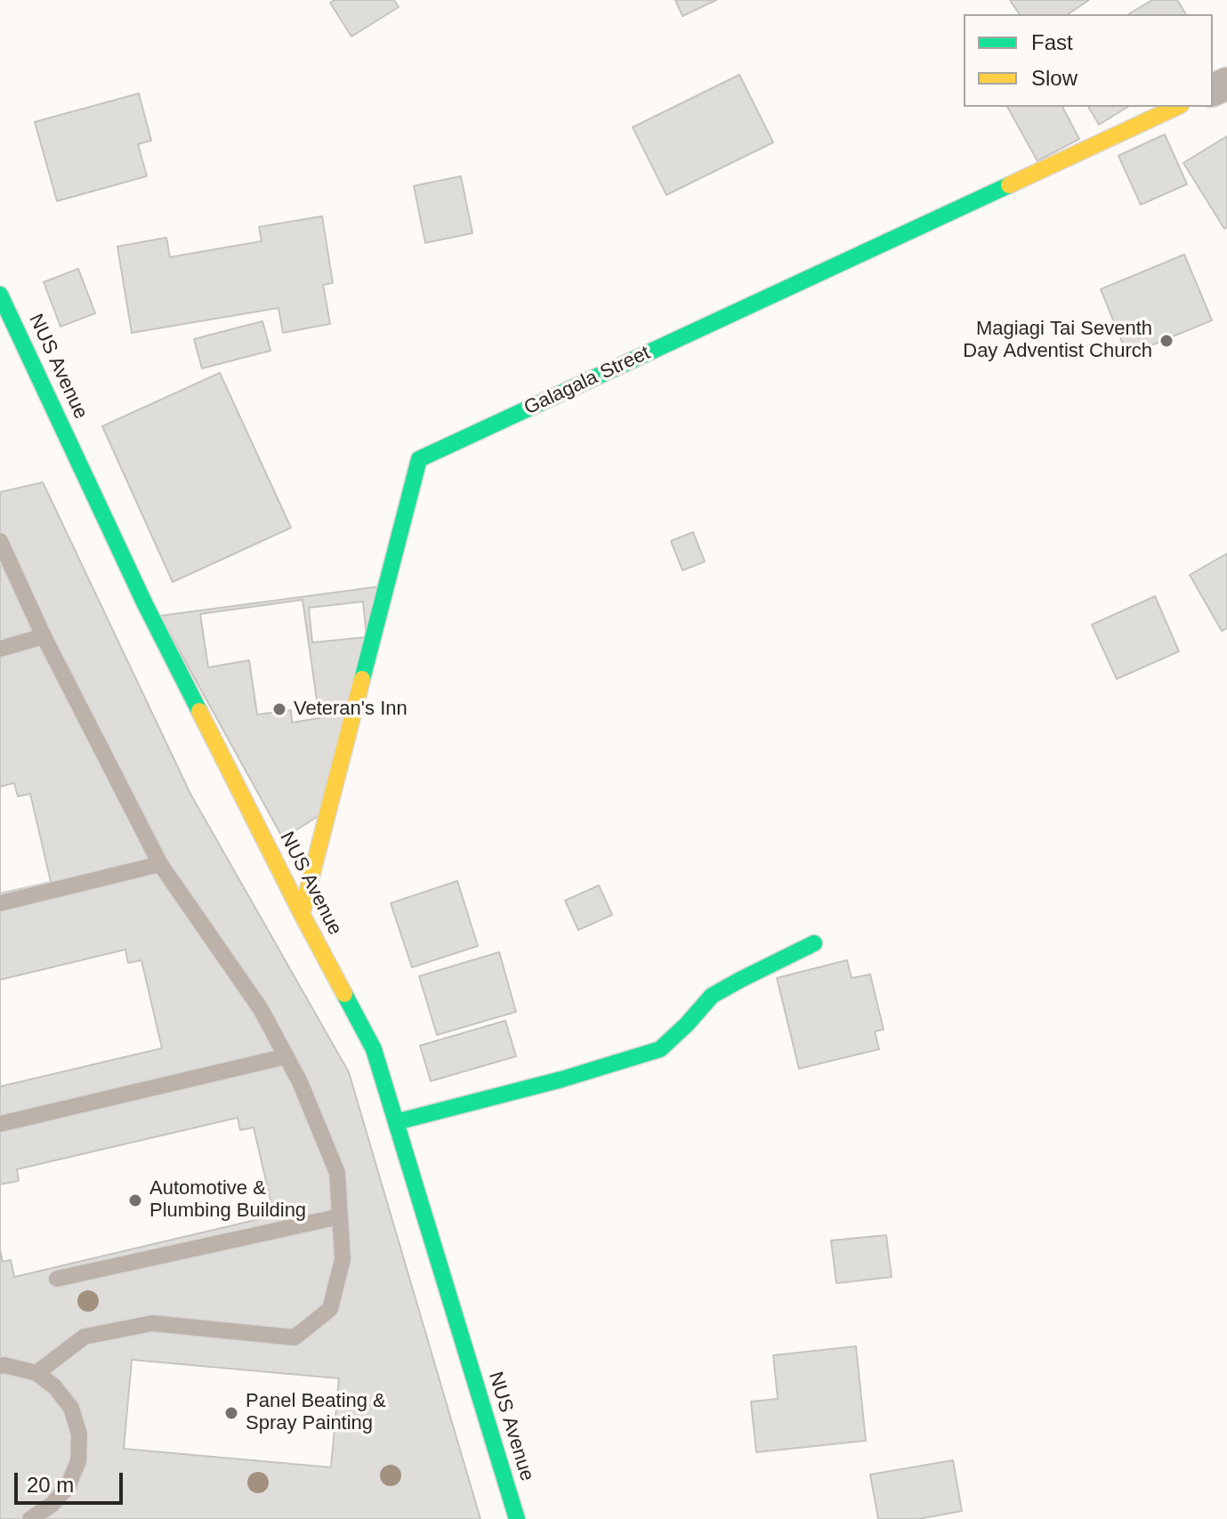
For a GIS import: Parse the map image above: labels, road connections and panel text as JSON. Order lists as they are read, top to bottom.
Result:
{
  "streets": {
    "street": ["NUS Avenue", "Galagala Street"]
  },
  "crossings": [
    ["NUS Avenue", "Galagala Street"]
  ],
  "places": [
    "Magiagi Tai Seventh Day Adventist Church",
    "Veteran's Inn",
    "Automotive & Plumbing Building",
    "Panel Beating & Spray Painting"
  ],
  "legend": ["Fast", "Slow"],
  "scale_bar": "20 m"
}
